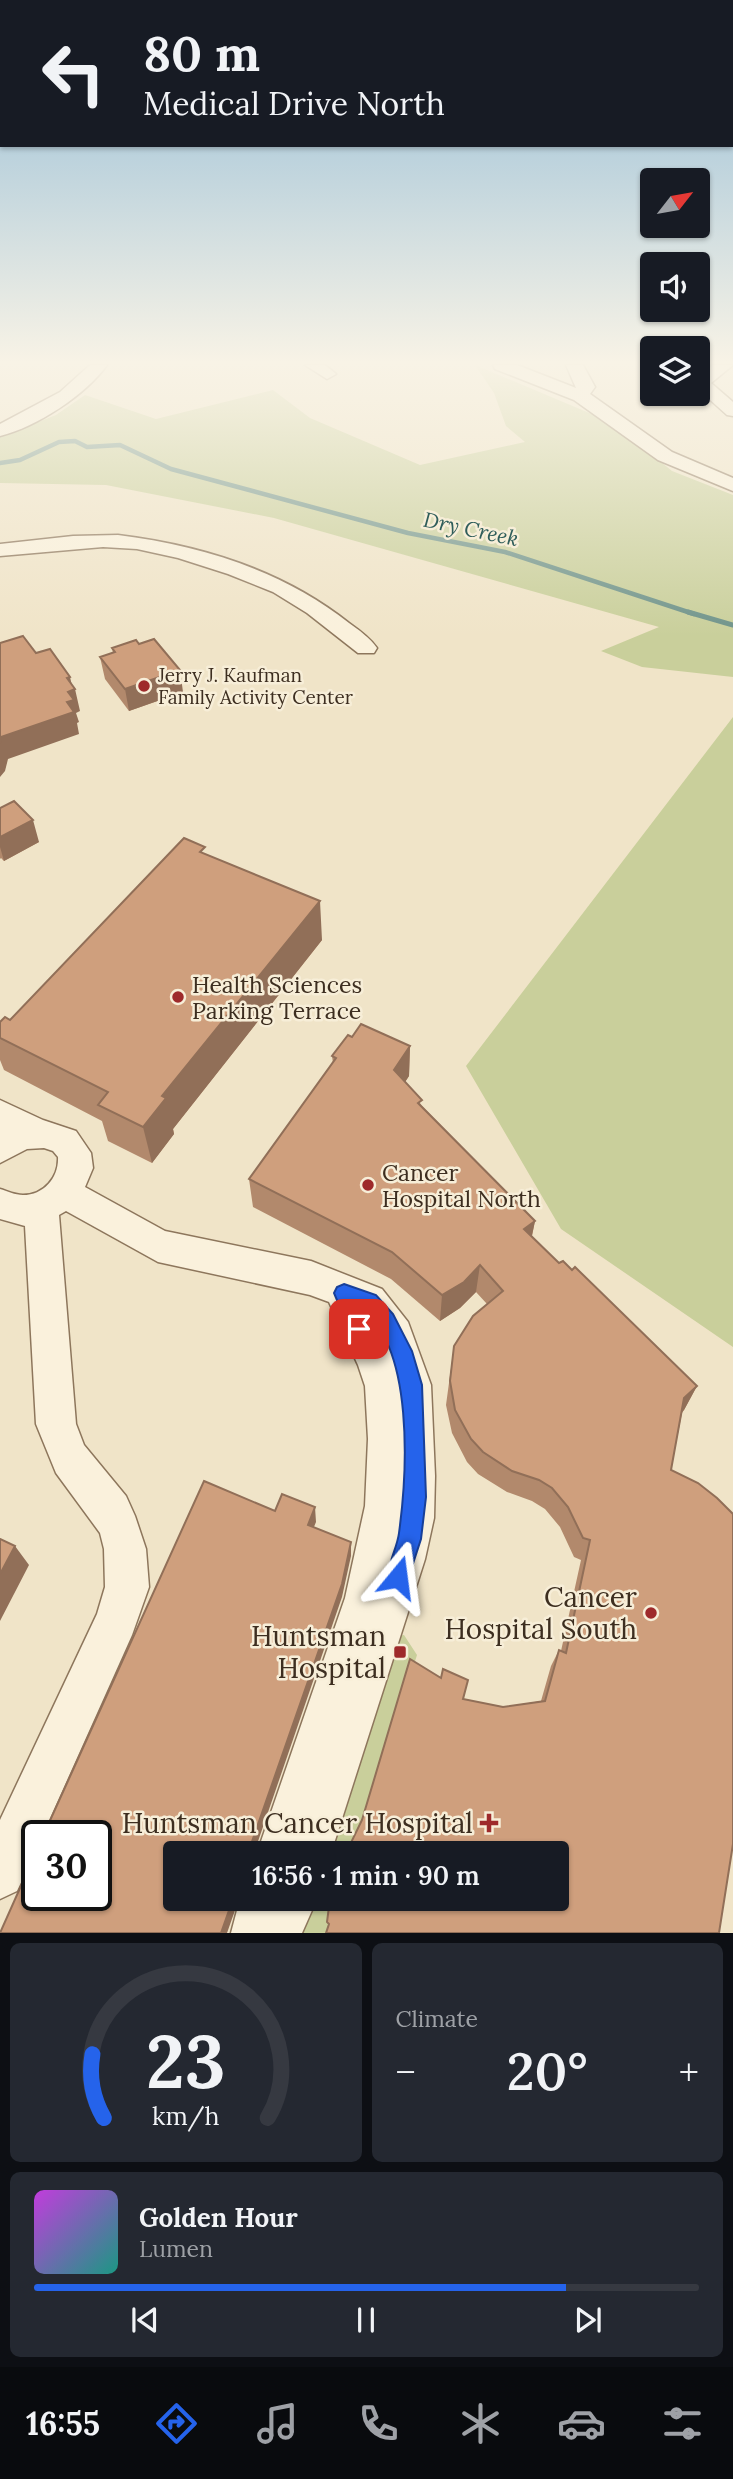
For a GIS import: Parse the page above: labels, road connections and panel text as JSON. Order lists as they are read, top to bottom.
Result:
{
  "water": ["Dry Creek"],
  "places": {
    "other": [
      "Jerry J. Kaufman Family Activity Center",
      "Health Sciences Parking Terrace",
      "Cancer Hospital North",
      "Cancer Hospital South"
    ],
    "transit": ["Huntsman Hospital"],
    "health": ["Huntsman Cancer Hospital"]
  },
  "north": "top right",
  "page": {
    "turn": ["80 m", "Medical Drive North"],
    "limit": "30",
    "trip": "16:56 · 1 min · 90 m",
    "tile": "Climate",
    "heat": ["−", "20°", "+"],
    "song": ["Golden Hour", "Lumen"],
    "tabs": "16:55",
    "gauge": ["23", "km/h"]
  }
}
